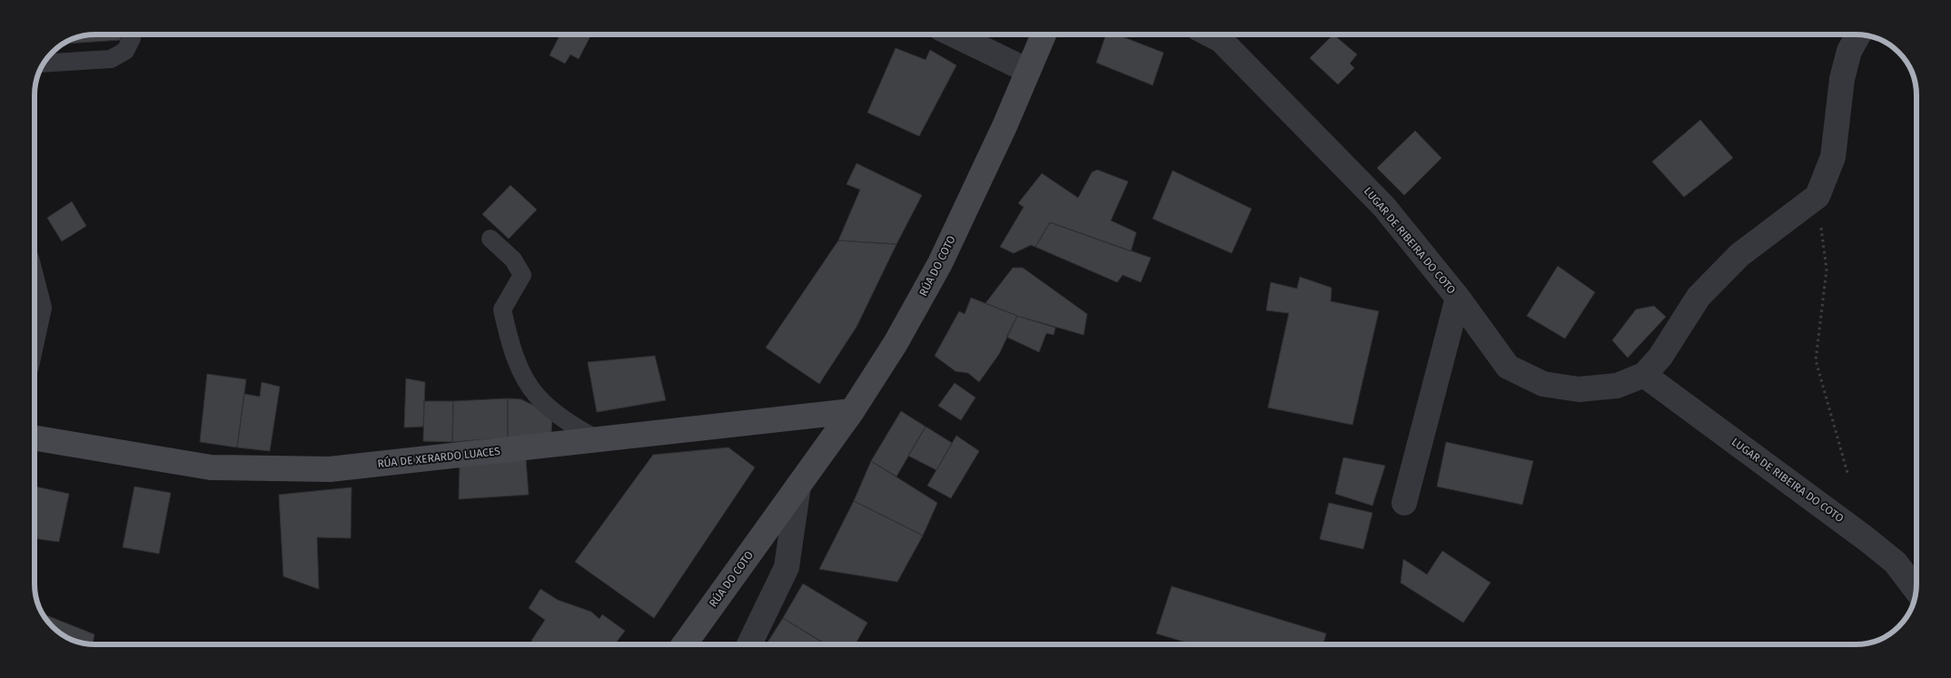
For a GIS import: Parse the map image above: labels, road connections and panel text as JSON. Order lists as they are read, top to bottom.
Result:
{
  "streets": {
    "street": ["LUGAR DE RIBEIRA DO COTO", "RÚA DO COTO", "RÚA DE XERARDO LUACES"]
  },
  "crossings": [
    ["RÚA DO COTO", "RÚA DE XERARDO LUACES"]
  ]
}
